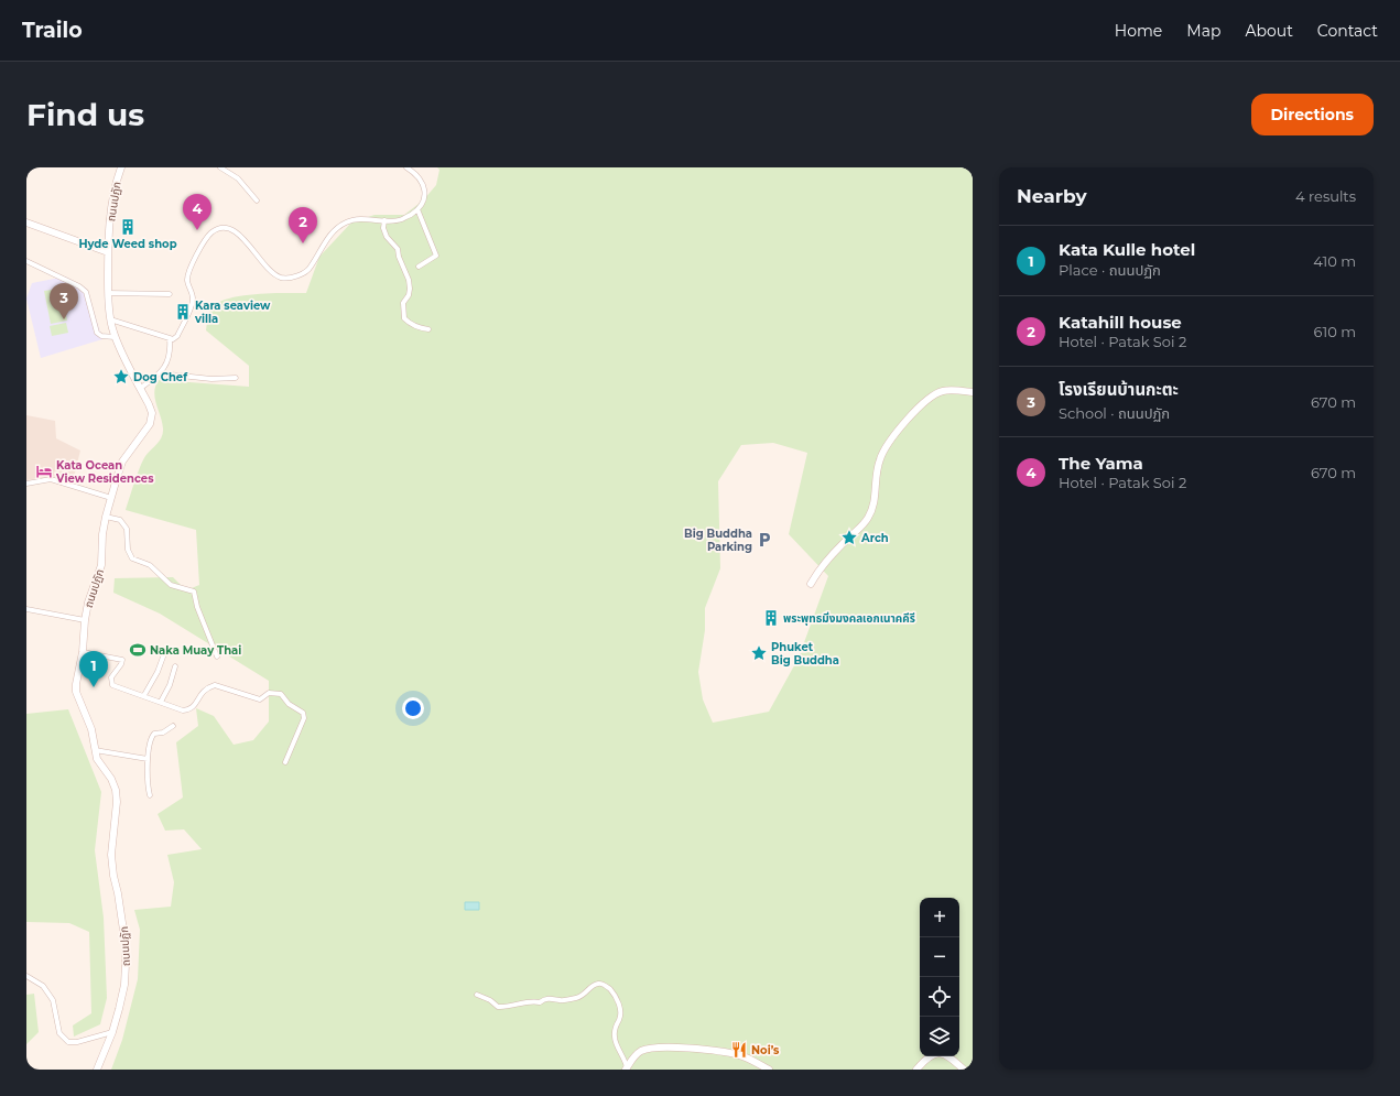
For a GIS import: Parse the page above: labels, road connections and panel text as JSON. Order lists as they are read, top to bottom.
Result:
{
  "streets": {
    "main road": ["ถนนปฏัก"]
  },
  "places": {
    "building": ["Hyde Weed shop", "Kara seaview villa", "พระพุทธมิ่งมงคลเอกเนาคคีรี"],
    "place": ["Dog Chef", "Arch", "Phuket Big Buddha"],
    "hotel": ["Kata Ocean View Residences"],
    "parking": ["Big Buddha Parking"],
    "sports": ["Naka Muay Thai"],
    "restaurant": ["Noi’s"]
  },
  "page": {
    "header": "Trailo",
    "nav": [
      "Home",
      "Map",
      "About",
      "Contact"
    ],
    "buttons": "Directions",
    "title": "Find us",
    "heading": ["Nearby", "4 results"],
    "pins": [
      "4",
      "2",
      "3",
      "1"
    ],
    "list": [
      {
        "mark": "1",
        "name": "Kata Kulle hotel",
        "note": "Place · ถนนปฏัก",
        "value": "410 m"
      },
      {
        "mark": "2",
        "name": "Katahill house",
        "note": "Hotel · Patak Soi 2",
        "value": "610 m"
      },
      {
        "mark": "3",
        "name": "โรงเรียนบ้านกะตะ",
        "note": "School · ถนนปฏัก",
        "value": "670 m"
      },
      {
        "mark": "4",
        "name": "The Yama",
        "note": "Hotel · Patak Soi 2",
        "value": "670 m"
      }
    ],
    "map_buttons": ["+", "−"]
  }
}
